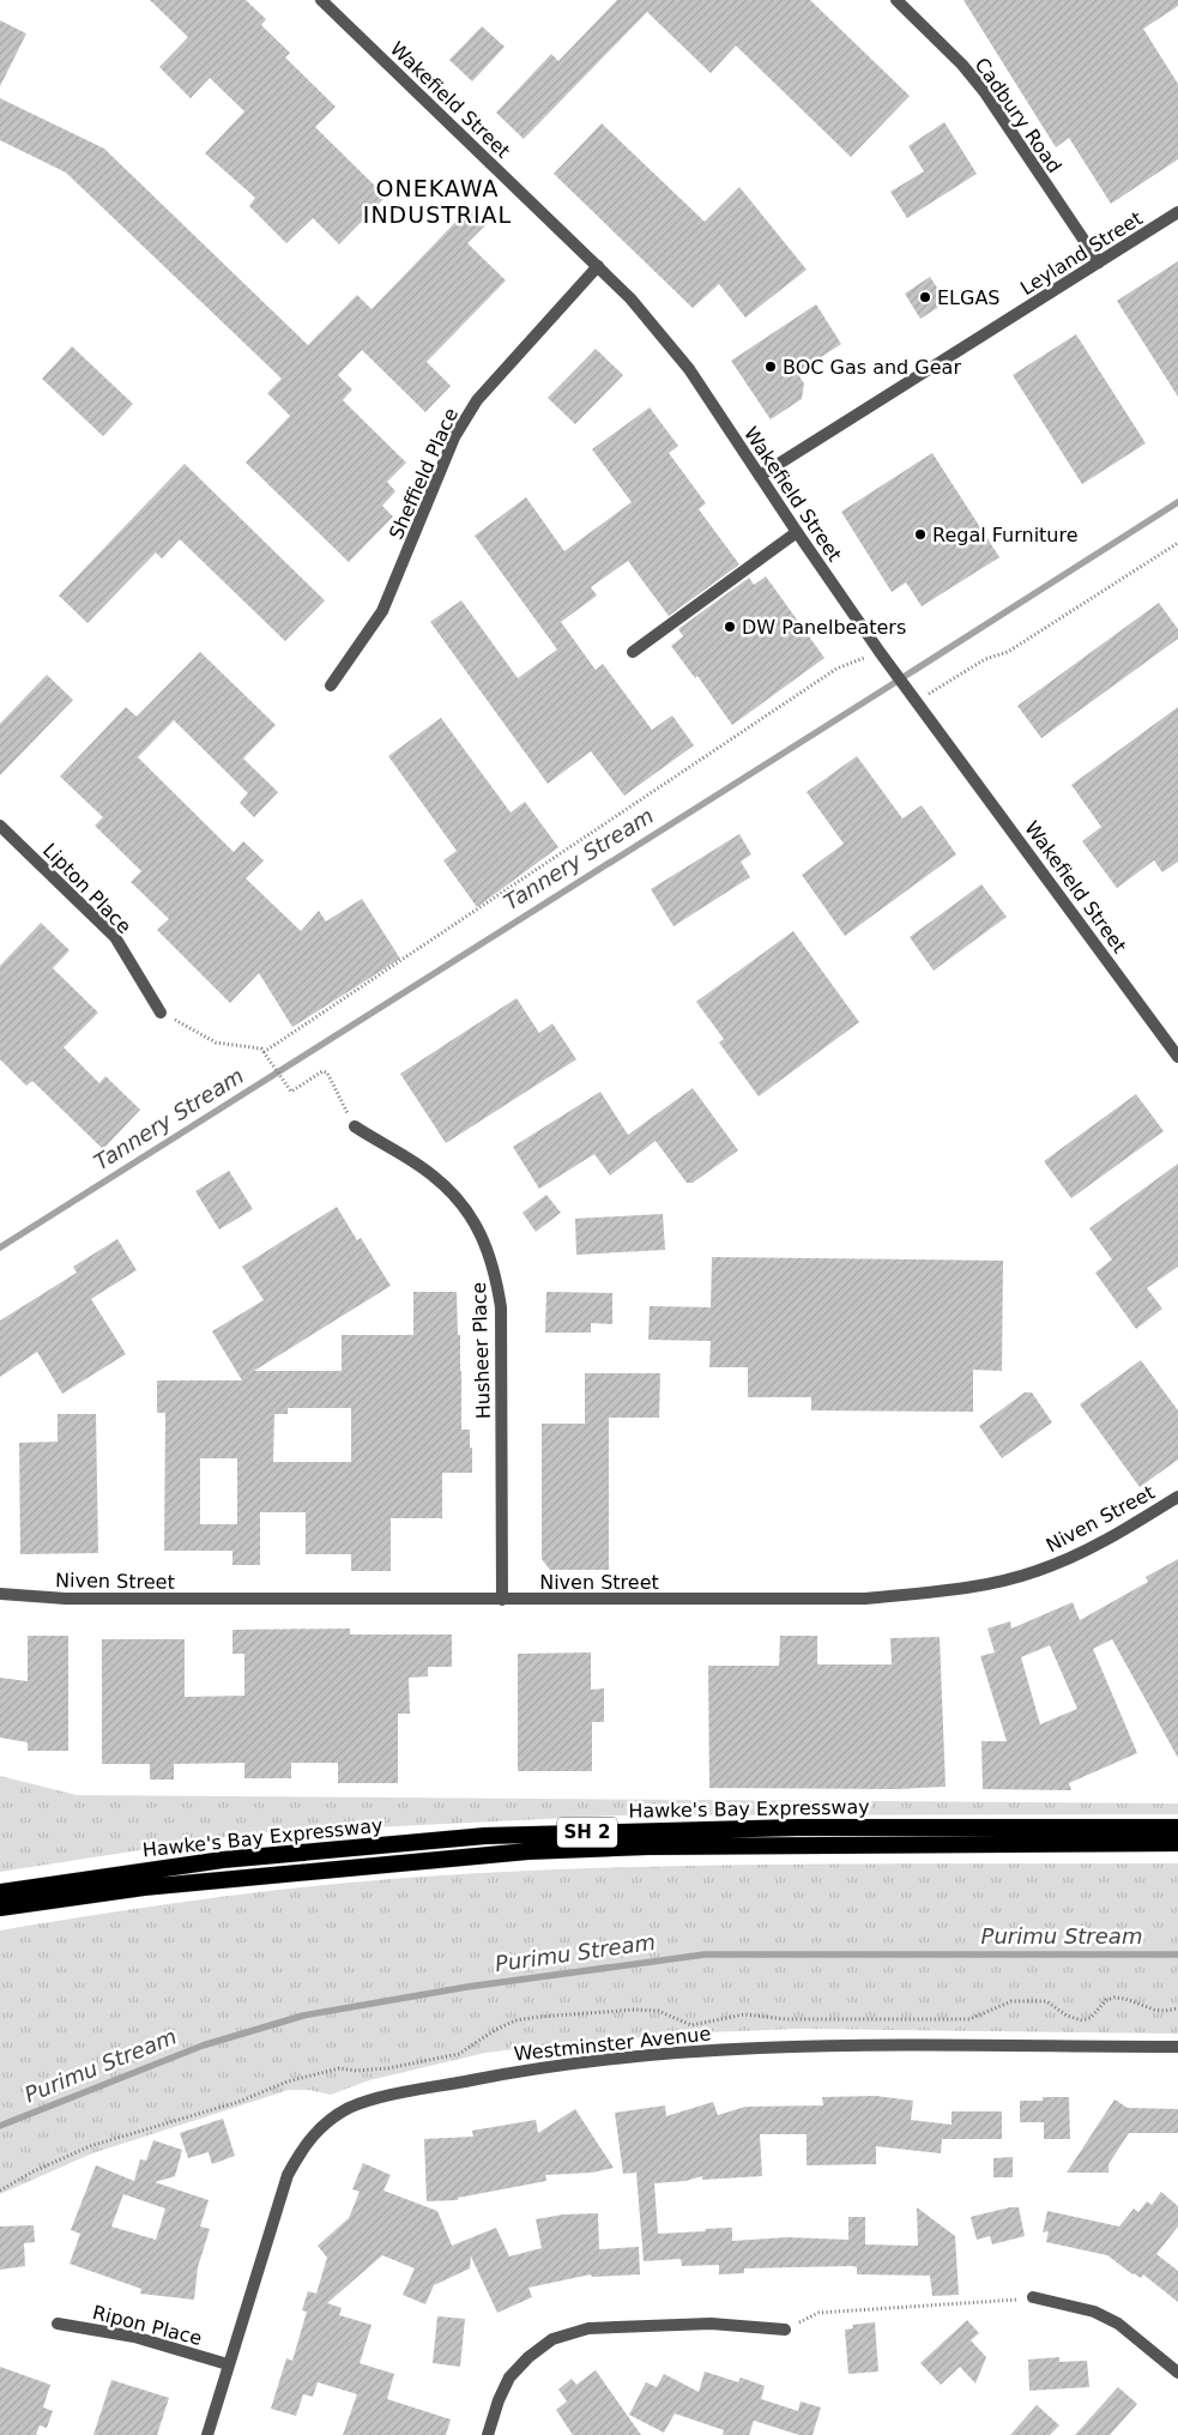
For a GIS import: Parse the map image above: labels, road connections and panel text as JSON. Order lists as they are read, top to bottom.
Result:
{
  "streets": {
    "highway": ["Hawke's Bay Expressway", "SH 2"],
    "street": [
      "Wakefield Street",
      "Cadbury Road",
      "Leyland Street",
      "Sheffield Place",
      "Lipton Place",
      "Husheer Place",
      "Niven Street",
      "Westminster Avenue",
      "Ripon Place"
    ]
  },
  "crossings": [
    ["Wakefield Street", "Leyland Street"],
    ["Wakefield Street", "Sheffield Place"],
    ["Cadbury Road", "Leyland Street"],
    ["Husheer Place", "Niven Street"],
    ["Westminster Avenue", "Ripon Place"]
  ],
  "districts": ["ONEKAWA INDUSTRIAL"],
  "water": ["Tannery Stream", "Purimu Stream"],
  "places": [
    "ELGAS",
    "BOC Gas and Gear",
    "Regal Furniture",
    "DW Panelbeaters"
  ]
}
